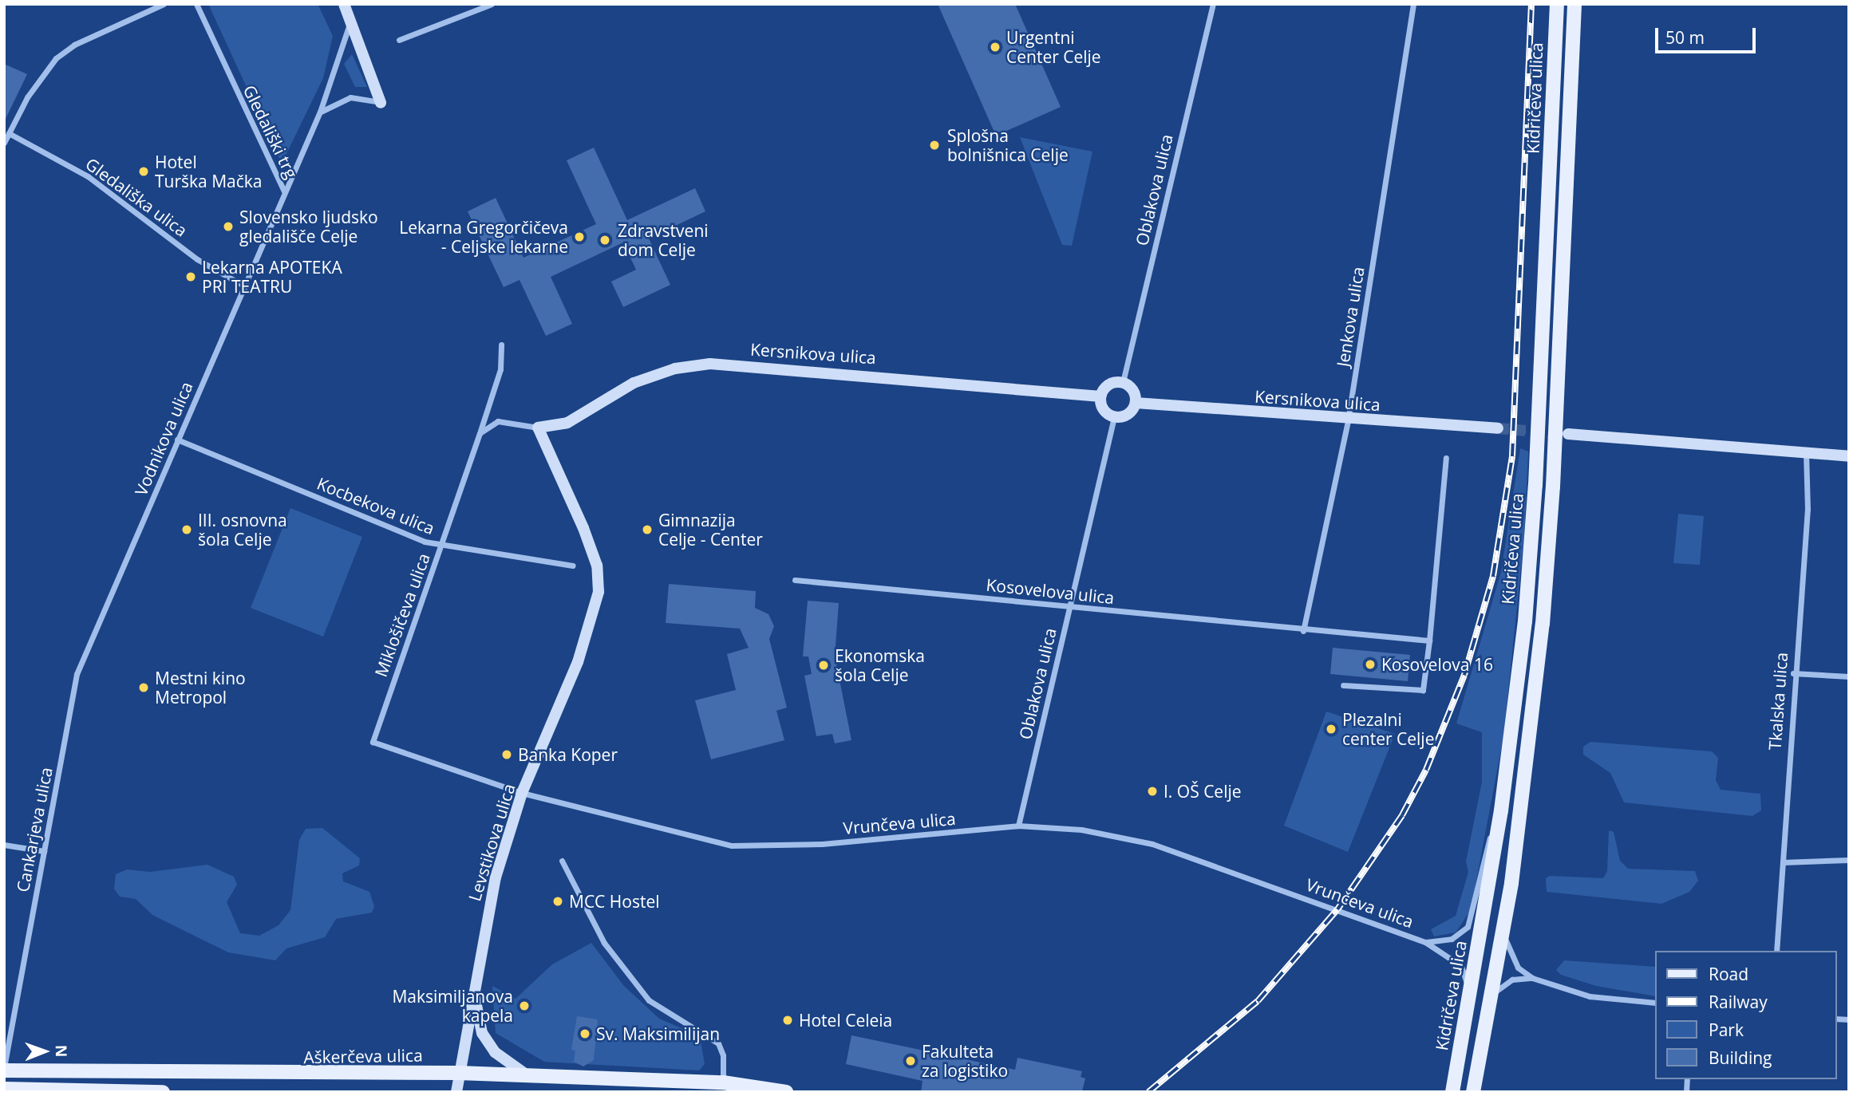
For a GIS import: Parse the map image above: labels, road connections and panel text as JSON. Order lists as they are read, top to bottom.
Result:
{
  "streets": {
    "main road": ["Kidričeva ulica", "Aškerčeva ulica"],
    "street": [
      "Gledališki trg",
      "Oblakova ulica",
      "Gledališka ulica",
      "Jenkova ulica",
      "Kersnikova ulica",
      "Vodnikova ulica",
      "Kocbekova ulica",
      "Kosovelova ulica",
      "Miklošičeva ulica",
      "Tkalska ulica",
      "Vrunčeva ulica",
      "Cankarjeva ulica",
      "Levstikova ulica"
    ]
  },
  "crossings": [
    ["Kidričeva ulica", "Vrunčeva ulica"],
    ["Gledališki trg", "Vodnikova ulica"],
    ["Oblakova ulica", "Kersnikova ulica"],
    ["Oblakova ulica", "Kosovelova ulica"],
    ["Oblakova ulica", "Vrunčeva ulica"],
    ["Gledališka ulica", "Vodnikova ulica"],
    ["Jenkova ulica", "Kersnikova ulica"],
    ["Jenkova ulica", "Kosovelova ulica"],
    ["Kersnikova ulica", "Levstikova ulica"],
    ["Vodnikova ulica", "Kocbekova ulica"],
    ["Vodnikova ulica", "Cankarjeva ulica"],
    ["Kocbekova ulica", "Miklošičeva ulica"],
    ["Miklošičeva ulica", "Vrunčeva ulica"],
    ["Vrunčeva ulica", "Levstikova ulica"],
    ["Cankarjeva ulica", "Aškerčeva ulica"],
    ["Levstikova ulica", "Aškerčeva ulica"]
  ],
  "places": [
    "Urgentni Center Celje",
    "Splošna bolnišnica Celje",
    "Hotel Turška Mačka",
    "Slovensko ljudsko gledališče Celje",
    "Lekarna Gregorčičeva - Celjske lekarne",
    "Zdravstveni dom Celje",
    "Lekarna APOTEKA PRI TEATRU",
    "III. osnovna šola Celje",
    "Gimnazija Celje - Center",
    "Kosovelova 16",
    "Ekonomska šola Celje",
    "Mestni kino Metropol",
    "Plezalni center Celje",
    "Banka Koper",
    "I. OŠ Celje",
    "MCC Hostel",
    "Maksimiljanova kapela",
    "Hotel Celeia",
    "Sv. Maksimilijan",
    "Fakulteta za logistiko"
  ],
  "legend": [
    "Road",
    "Railway",
    "Park",
    "Building"
  ],
  "scale_bar": "50 m",
  "north": "right"
}
